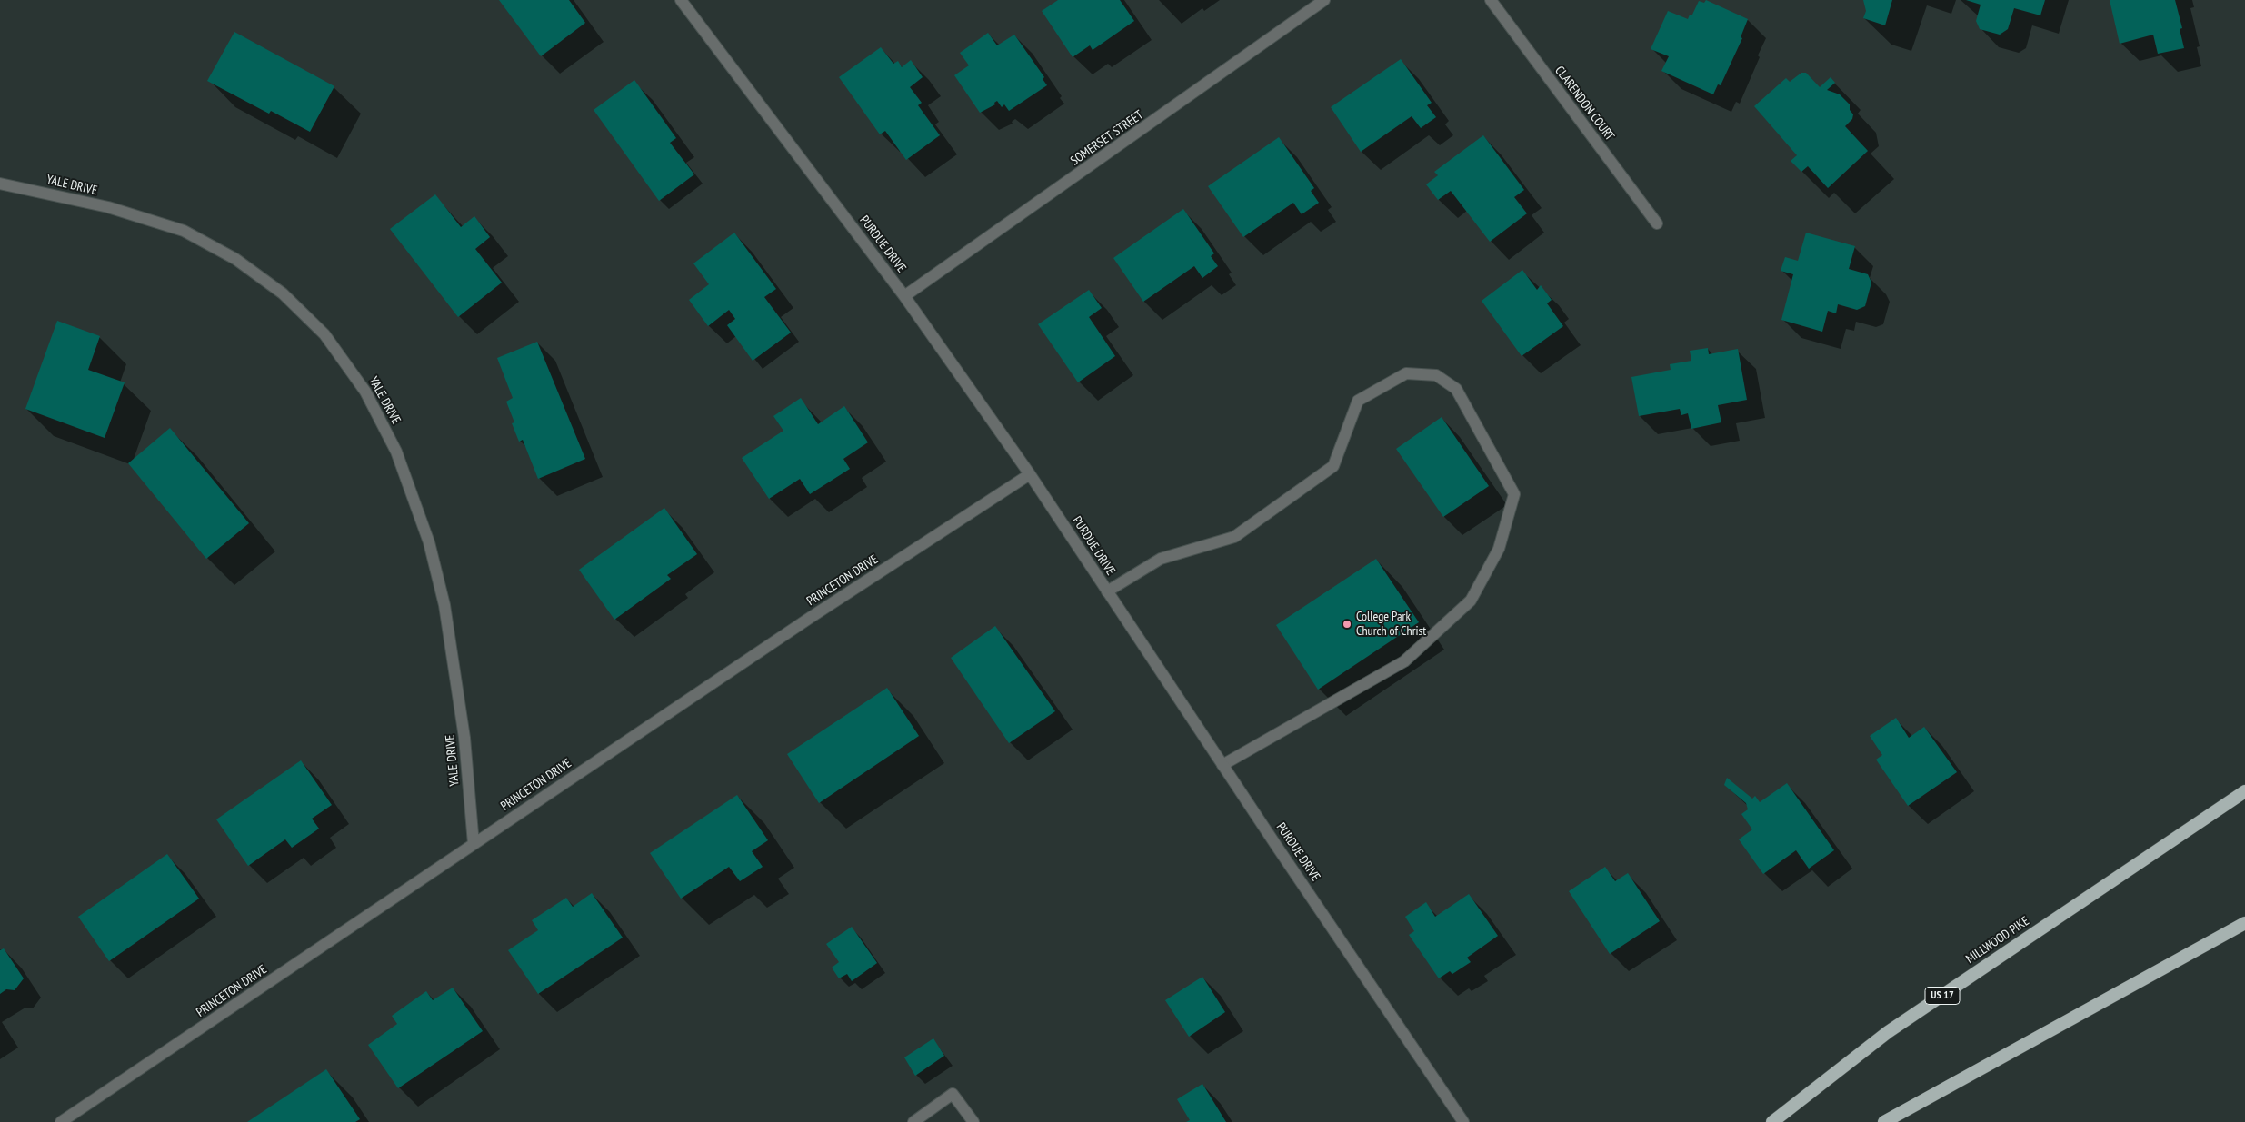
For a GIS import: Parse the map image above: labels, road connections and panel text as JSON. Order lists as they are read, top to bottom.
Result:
{
  "streets": {
    "highway": ["MILLWOOD PIKE", "US 17"],
    "street": [
      "CLARENDON COURT",
      "SOMERSET STREET",
      "YALE DRIVE",
      "PURDUE DRIVE",
      "PRINCETON DRIVE"
    ]
  },
  "crossings": [
    ["SOMERSET STREET", "PURDUE DRIVE"],
    ["YALE DRIVE", "PRINCETON DRIVE"],
    ["PURDUE DRIVE", "PRINCETON DRIVE"]
  ],
  "places": ["College Park Church of Christ"]
}
